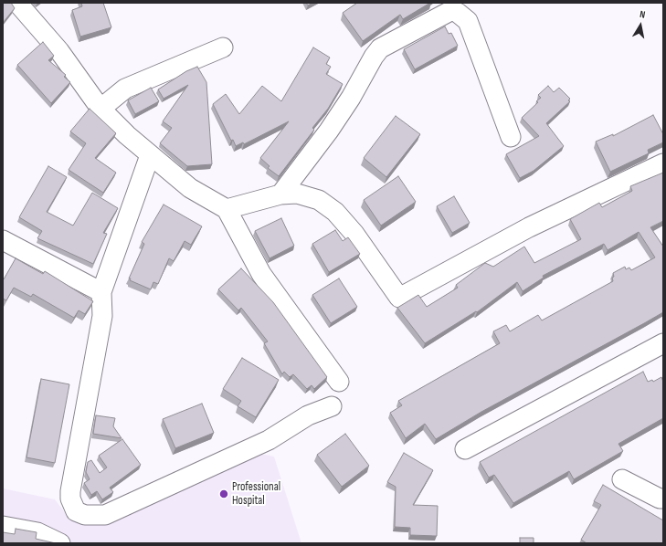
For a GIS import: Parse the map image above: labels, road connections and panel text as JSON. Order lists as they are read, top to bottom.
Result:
{
  "places": ["Professional Hospital"],
  "north": "top"
}
